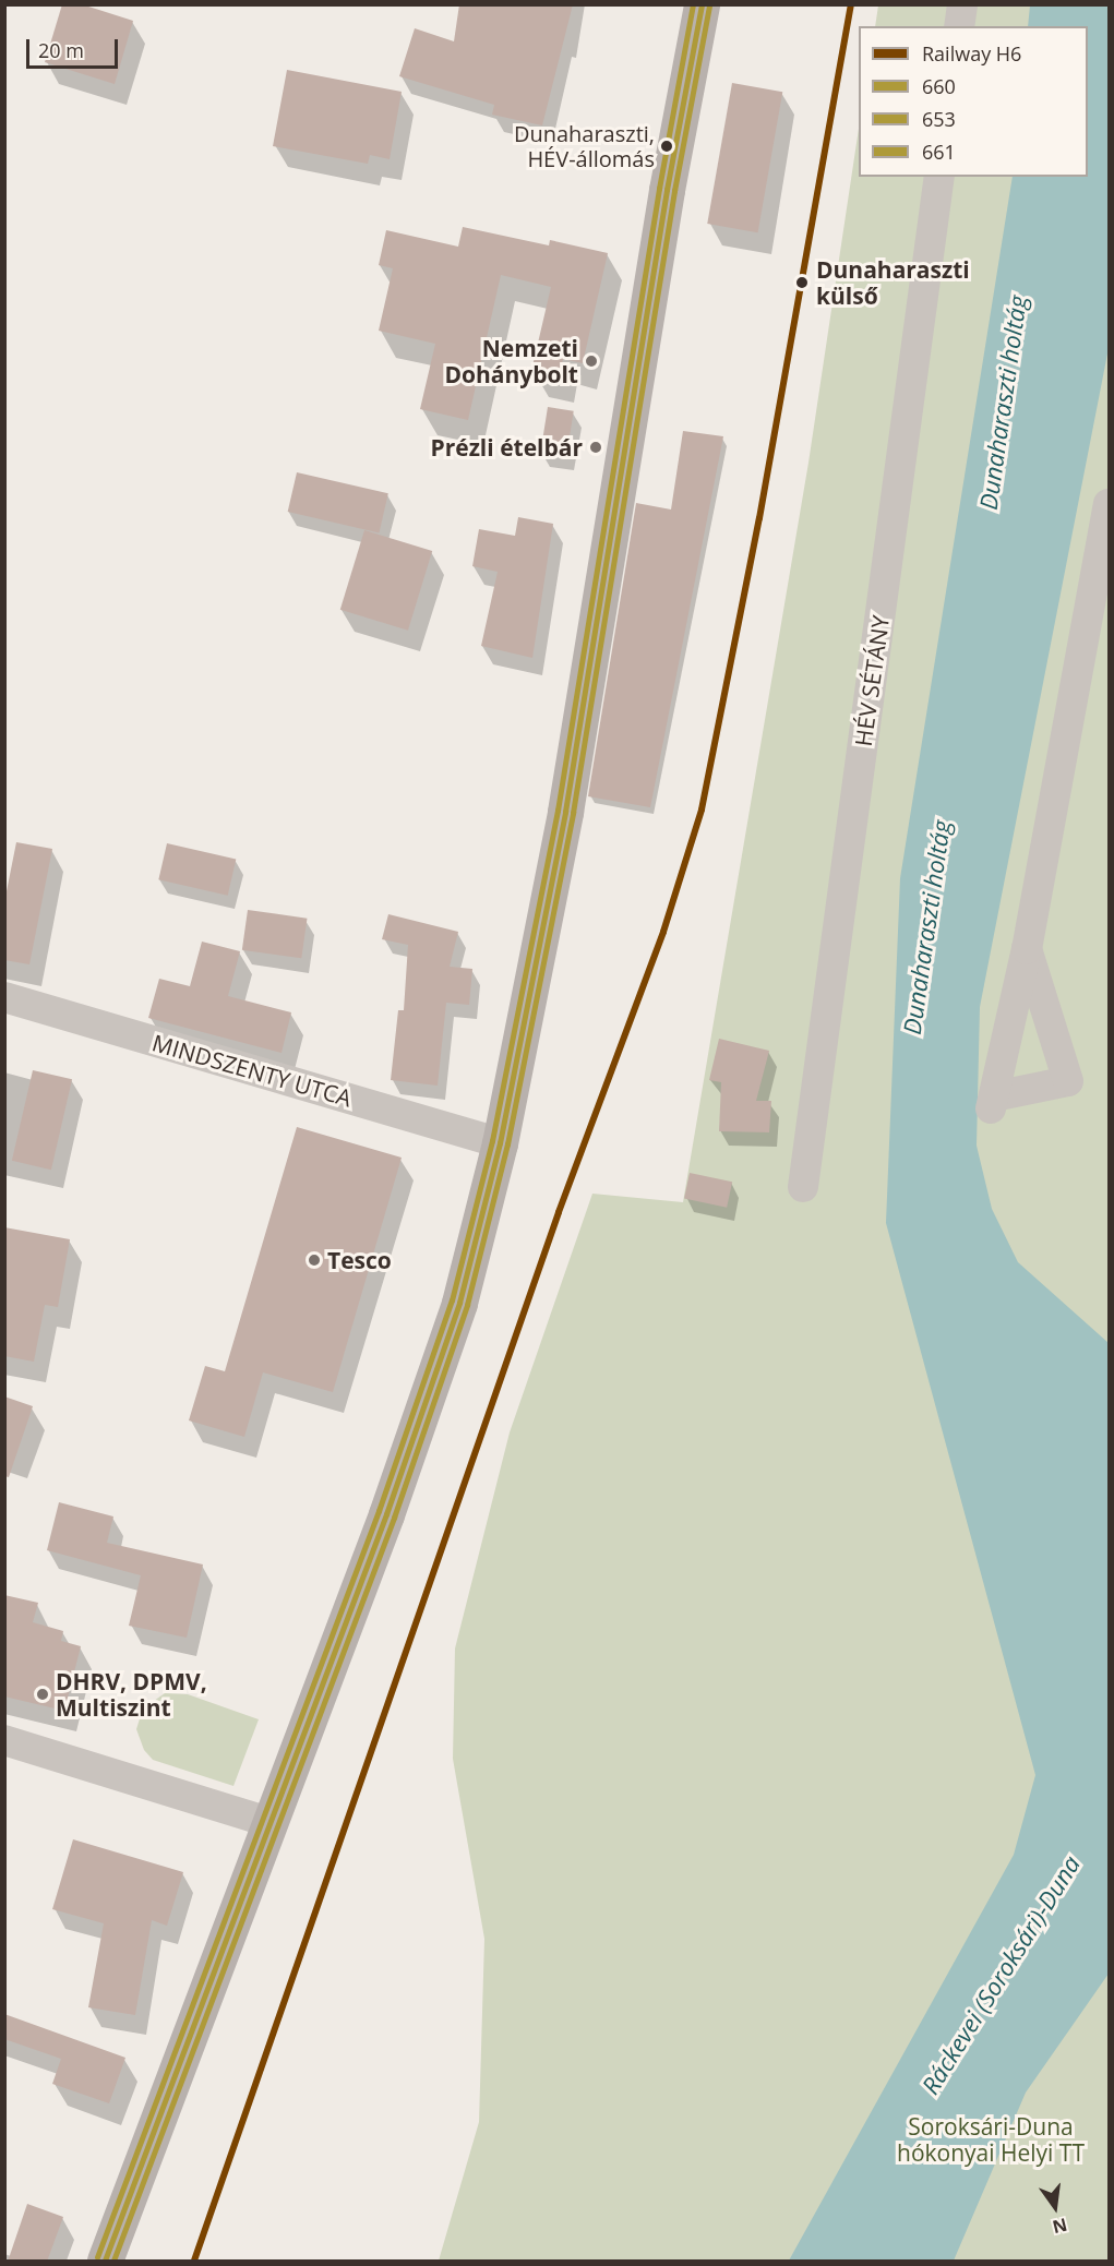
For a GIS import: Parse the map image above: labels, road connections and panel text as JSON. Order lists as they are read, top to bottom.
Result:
{
  "streets": {
    "street": ["HÉV SÉTÁNY", "MINDSZENTY UTCA"]
  },
  "water": ["Dunaharaszti holtág", "Ráckevei (Soroksári)-Duna"],
  "parks": ["Soroksári-Duna hókonyai Helyi TT"],
  "places": [
    "Dunaharaszti, HÉV-állomás",
    "Dunaharaszti külső",
    "Nemzeti Dohánybolt",
    "Prézli ételbár",
    "Tesco",
    "DHRV, DPMV, Multiszint"
  ],
  "lines": [
    "rail line H6",
    "transit line 660",
    "transit line 661",
    "transit line 653"
  ],
  "legend": [
    "Railway H6",
    "660",
    "653",
    "661"
  ],
  "scale_bar": "20 m",
  "north": "bottom"
}
